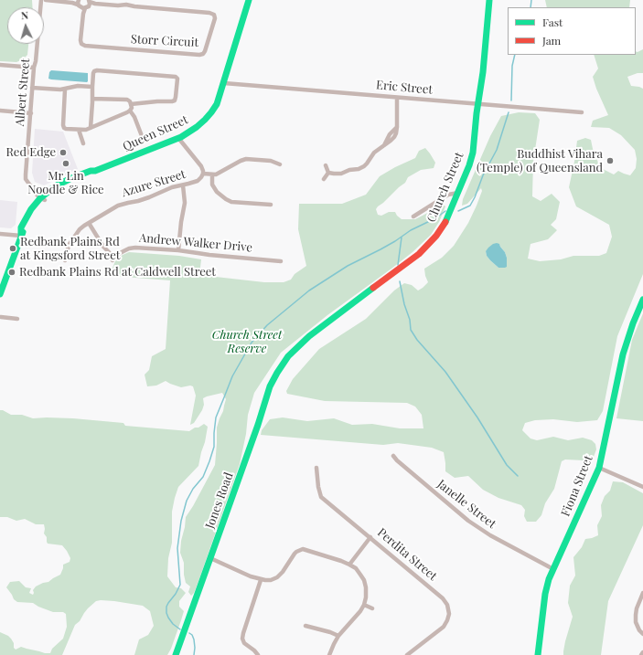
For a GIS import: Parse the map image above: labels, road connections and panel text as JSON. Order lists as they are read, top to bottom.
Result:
{
  "streets": {
    "street": [
      "Storr Circuit",
      "Eric Street",
      "Albert Street",
      "Queen Street",
      "Azure Street",
      "Church Street",
      "Andrew Walker Drive",
      "Fiona Street",
      "Jones Road",
      "Janelle Street",
      "Perdita Street"
    ]
  },
  "crossings": [
    ["Eric Street", "Queen Street"],
    ["Eric Street", "Church Street"],
    ["Albert Street", "Queen Street"],
    ["Queen Street", "Azure Street"],
    ["Azure Street", "Andrew Walker Drive"],
    ["Church Street", "Jones Road"],
    ["Fiona Street", "Janelle Street"]
  ],
  "parks": ["Church Street Reserve"],
  "places": [
    "Red Edge",
    "Buddhist Vihara (Temple) of Queensland",
    "Mr Lin Noodle & Rice",
    "Redbank Plains Rd at Kingsford Street",
    "Redbank Plains Rd at Caldwell Street"
  ],
  "legend": ["Fast", "Jam"],
  "north": "top"
}
